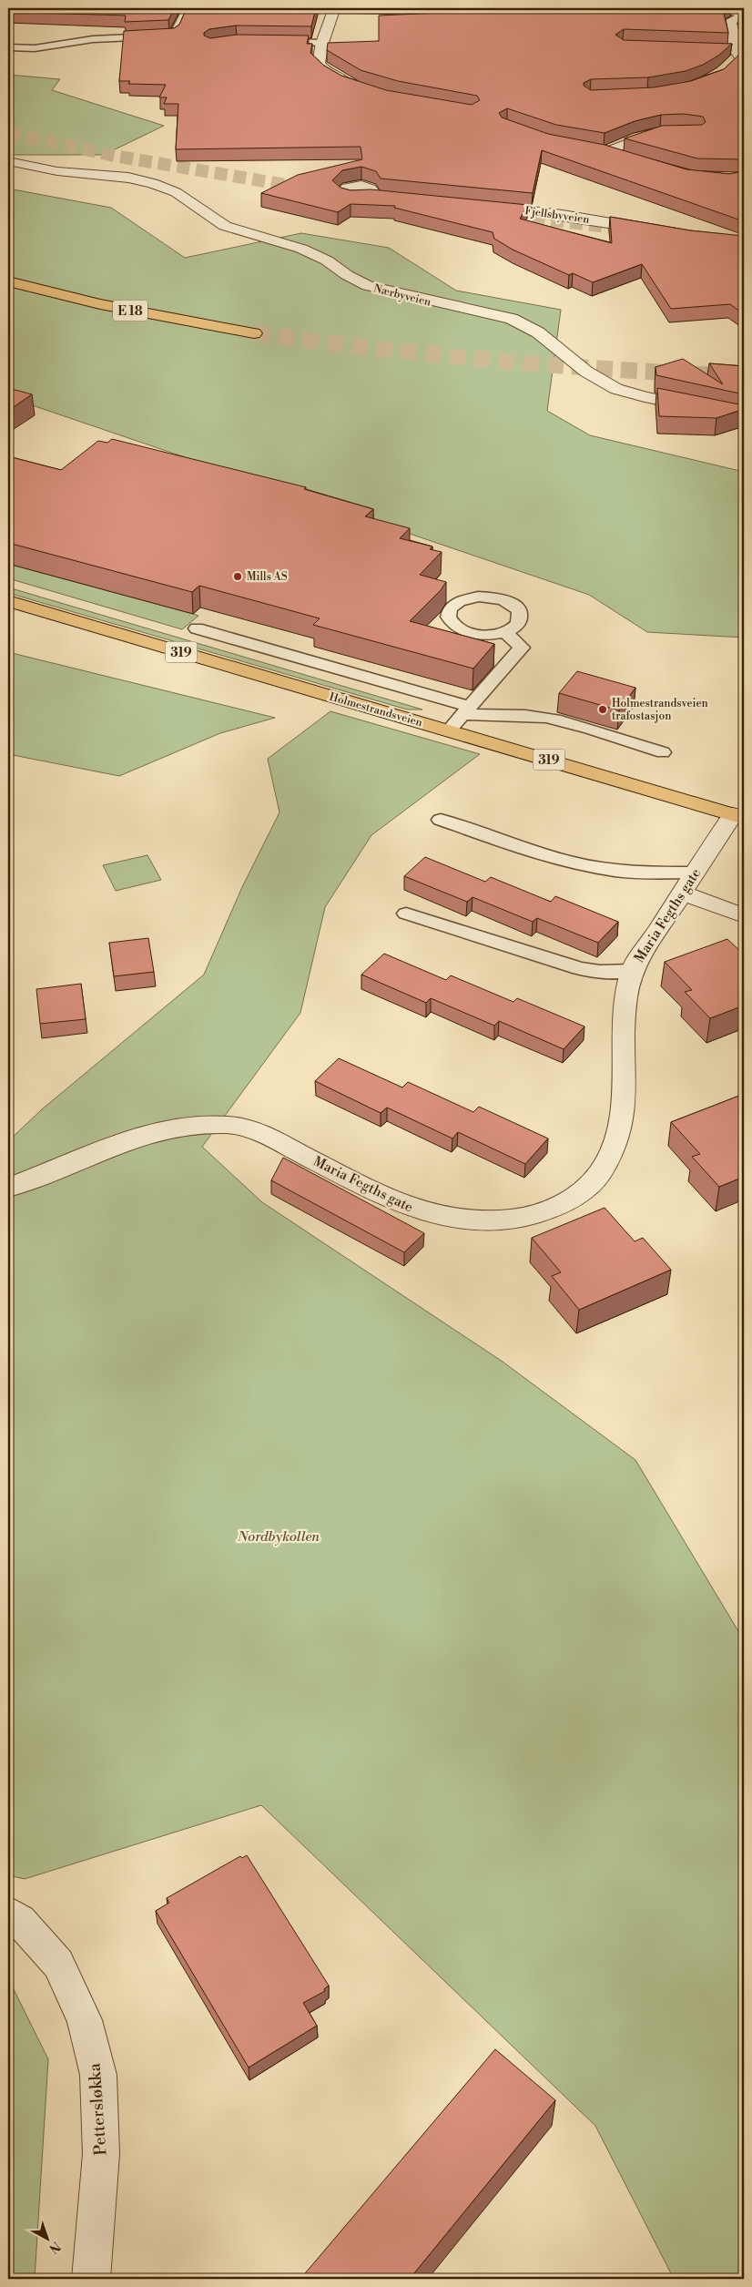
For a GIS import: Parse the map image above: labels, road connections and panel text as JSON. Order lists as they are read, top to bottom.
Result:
{
  "streets": {
    "main road": ["E 18", "319", "Holmestrandsveien"],
    "street": [
      "Fjellsbyveien",
      "Nærbyveien",
      "Maria Fegths gate",
      "Pettersløkka"
    ]
  },
  "crossings": [
    ["Holmestrandsveien", "Maria Fegths gate"]
  ],
  "parks": ["Nordbykollen"],
  "places": ["Mills AS", "Holmestrandsveien trafostasjon"],
  "north": "bottom right"
}
